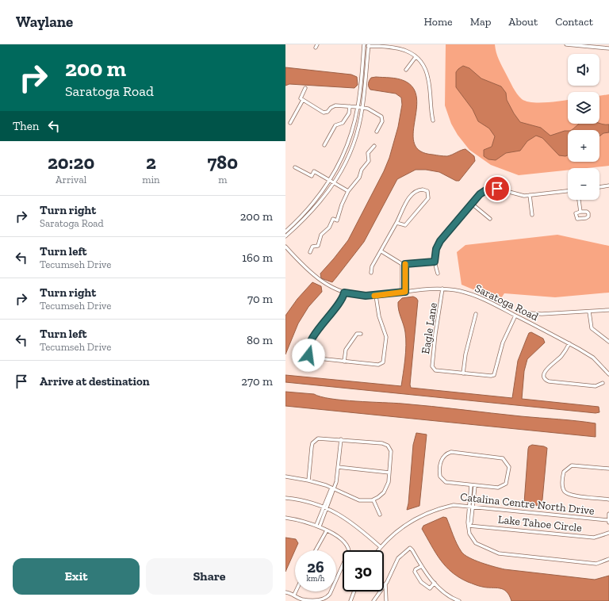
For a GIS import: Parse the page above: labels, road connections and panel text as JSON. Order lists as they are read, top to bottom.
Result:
{
  "streets": {
    "street": [
      "Saratoga Road",
      "Eagle Lane",
      "Catalina Centre North Drive",
      "Lake Tahoe Circle"
    ]
  },
  "crossings": [
    ["Saratoga Road", "Eagle Lane"]
  ],
  "page": {
    "header": "Waylane",
    "nav": [
      "Home",
      "Map",
      "About",
      "Contact"
    ],
    "turn": ["200 m", "Saratoga Road"],
    "map_buttons": ["+", "−"],
    "then": "Then",
    "eta": [
      "20:20",
      "Arrival",
      "2",
      "min",
      "780",
      "m"
    ],
    "list": [
      {
        "name": "Turn right",
        "note": "Saratoga Road",
        "value": "200 m"
      },
      {
        "name": "Turn left",
        "note": "Tecumseh Drive",
        "value": "160 m"
      },
      {
        "name": "Turn right",
        "note": "Tecumseh Drive",
        "value": "70 m"
      },
      {
        "name": "Turn left",
        "note": "Tecumseh Drive",
        "value": "80 m"
      },
      {
        "name": "Arrive at destination",
        "value": "270 m"
      }
    ],
    "speed": "26 km/h",
    "limit": "30",
    "buttons": ["Exit", "Share"]
  }
}
